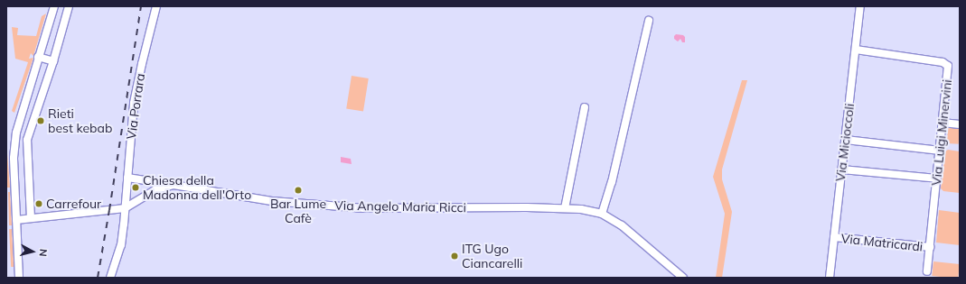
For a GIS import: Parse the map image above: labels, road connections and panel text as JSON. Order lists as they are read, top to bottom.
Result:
{
  "streets": {
    "street": [
      "Via Porrara",
      "Via Luigi Minervini",
      "Via Micioccoli",
      "Via Angelo Maria Ricci",
      "Via Matricardi"
    ]
  },
  "crossings": [
    ["Via Porrara", "Via Angelo Maria Ricci"],
    ["Via Luigi Minervini", "Via Micioccoli"],
    ["Via Luigi Minervini", "Via Matricardi"],
    ["Via Micioccoli", "Via Matricardi"]
  ],
  "places": [
    "Rieti best kebab",
    "Chiesa della Madonna dell'Orto",
    "Bar Lume Cafè",
    "Carrefour",
    "ITG Ugo Ciancarelli"
  ],
  "north": "right"
}
